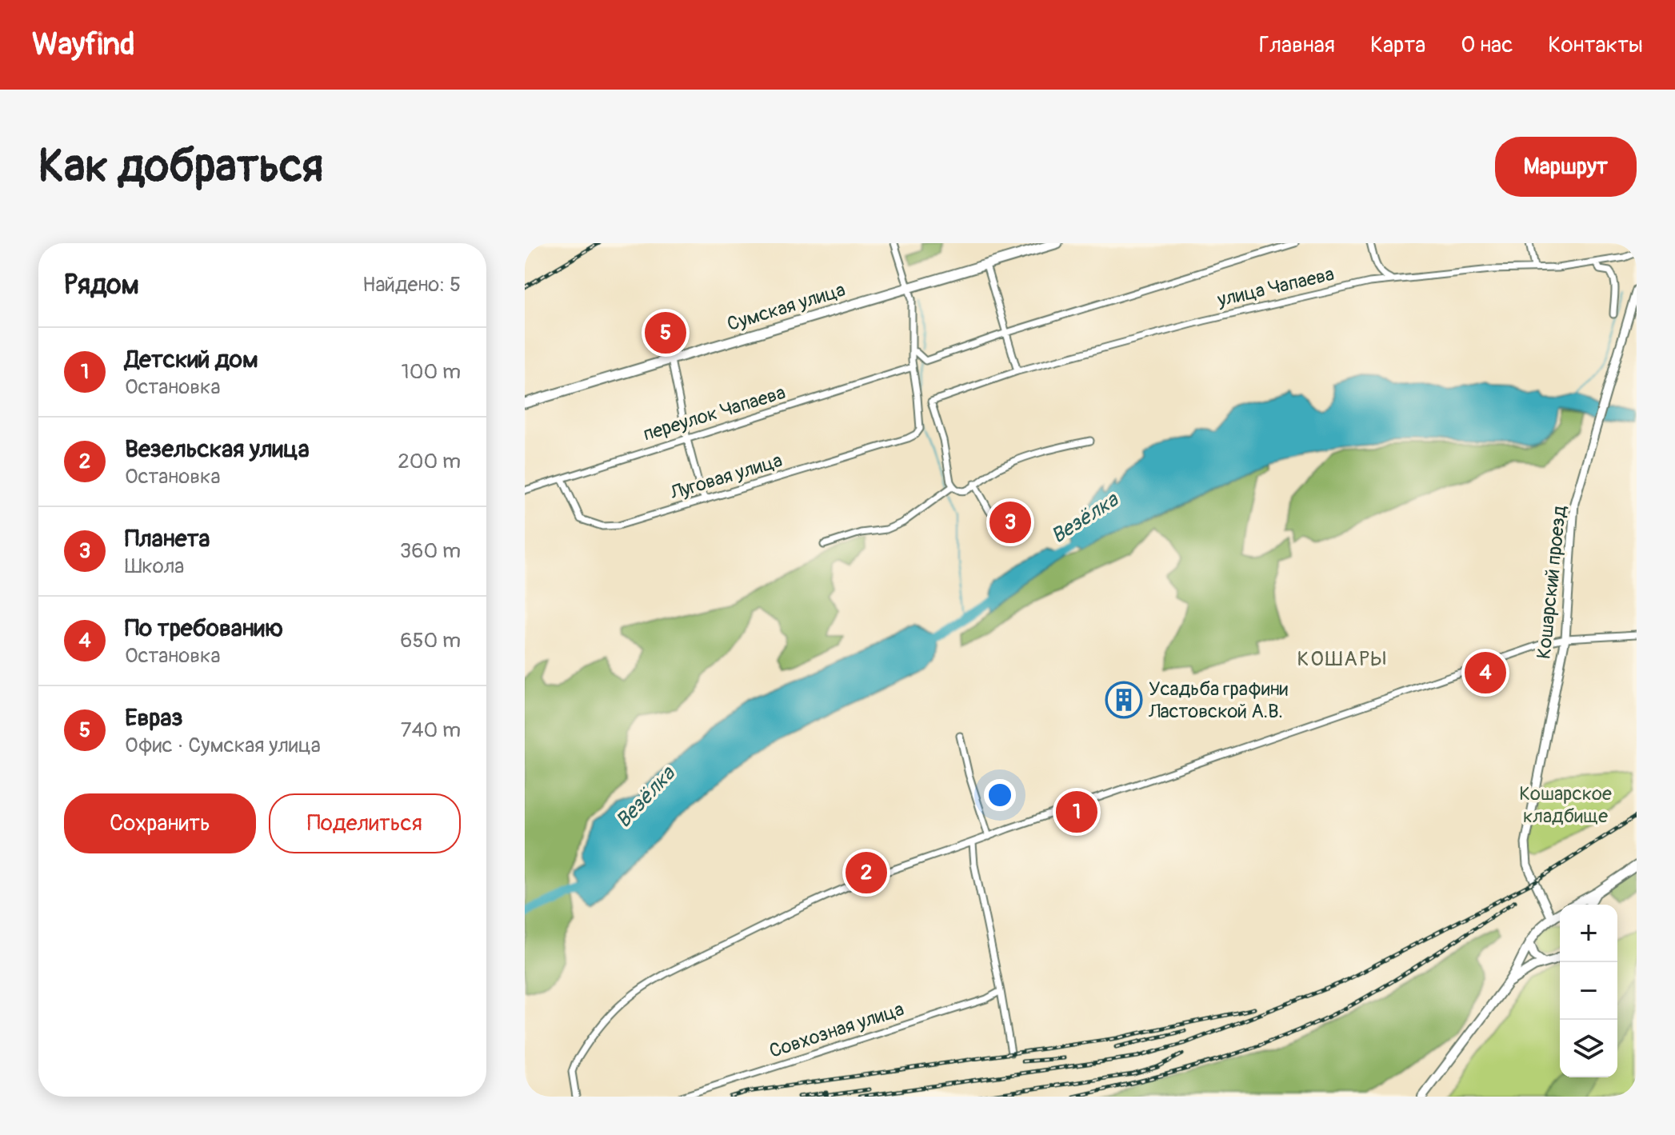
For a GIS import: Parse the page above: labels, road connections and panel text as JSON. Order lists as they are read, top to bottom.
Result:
{
  "streets": {
    "main road": ["Сумская улица"],
    "street": [
      "улица Чапаева",
      "переулок Чапаева",
      "Луговая улица",
      "Кошарский проезд",
      "Совхозная улица"
    ]
  },
  "crossings": [
    ["переулок Чапаева", "Луговая улица"]
  ],
  "districts": ["КОШАРЫ"],
  "water": ["Везёлка"],
  "parks": ["Кошарское кладбище"],
  "places": {
    "building": ["Усадьба графини Ластовской А.В."]
  },
  "page": {
    "header": "Wayfind",
    "nav": [
      "Главная",
      "Карта",
      "О нас",
      "Контакты"
    ],
    "buttons": [
      "Маршрут",
      ["Сохранить", "Поделиться"]
    ],
    "title": "Как добраться",
    "heading": ["Рядом", "Найдено: 5"],
    "pins": [
      "5",
      "3",
      "4",
      "1",
      "2"
    ],
    "list": [
      {
        "mark": "1",
        "name": "Детский дом",
        "note": "Остановка",
        "value": "100 m"
      },
      {
        "mark": "2",
        "name": "Везельская улица",
        "note": "Остановка",
        "value": "200 m"
      },
      {
        "mark": "3",
        "name": "Планета",
        "note": "Школа",
        "value": "360 m"
      },
      {
        "mark": "4",
        "name": "По требованию",
        "note": "Остановка",
        "value": "650 m"
      },
      {
        "mark": "5",
        "name": "Евраз",
        "note": "Офис · Сумская улица",
        "value": "740 m"
      }
    ],
    "map_buttons": ["+", "−"]
  }
}
